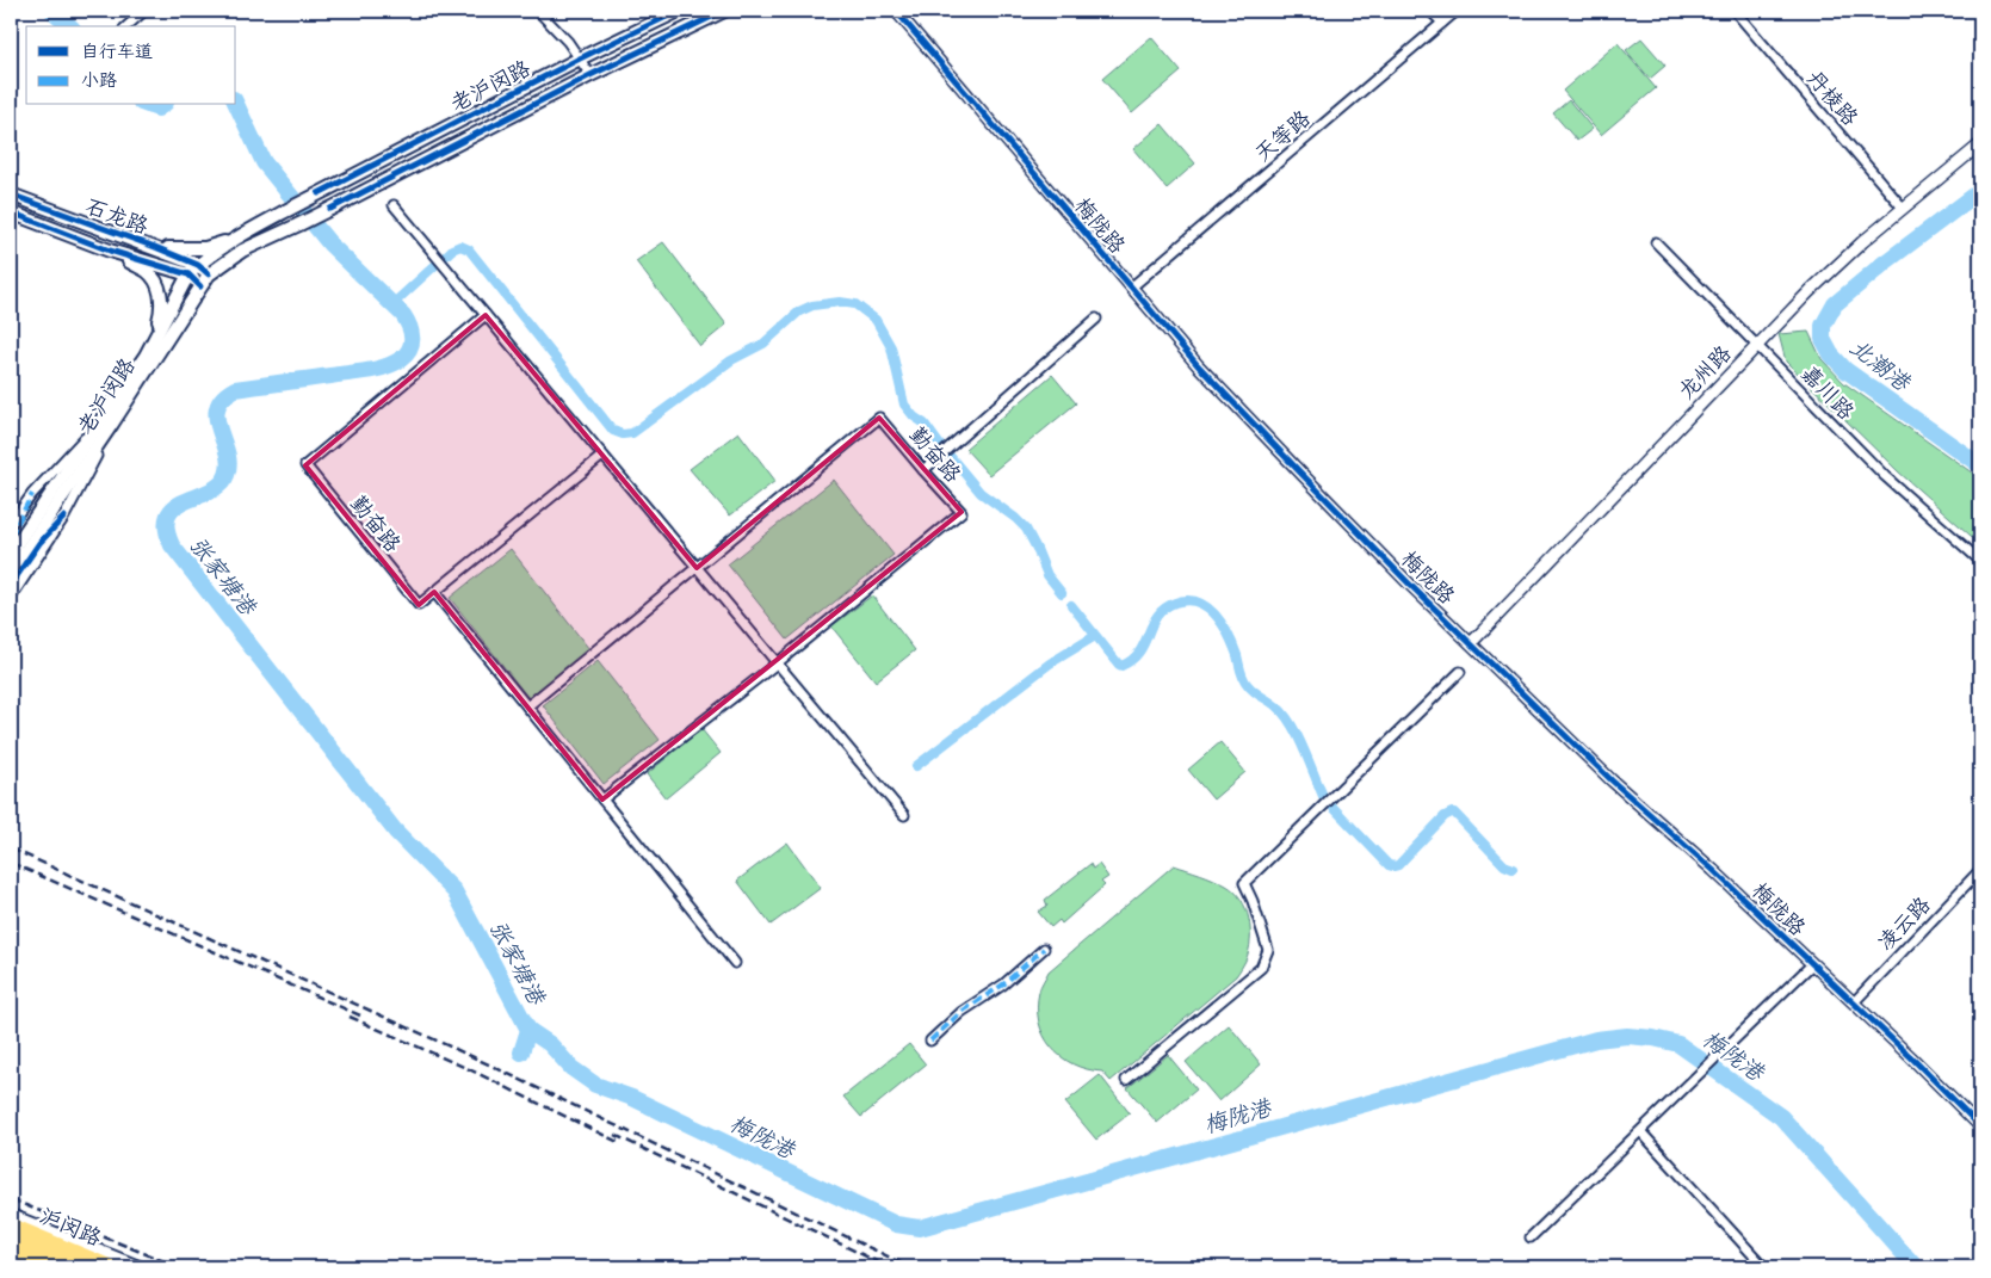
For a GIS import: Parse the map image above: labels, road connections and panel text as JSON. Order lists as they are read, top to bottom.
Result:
{
  "streets": {
    "main road": ["老沪闵路", "石龙路", "沪闵路"],
    "street": [
      "丹棱路",
      "天等路",
      "梅陇路",
      "龙州路",
      "嘉川路",
      "勤奋路",
      "凌云路"
    ]
  },
  "crossings": [
    ["老沪闵路", "石龙路"],
    ["丹棱路", "龙州路"],
    ["天等路", "梅陇路"],
    ["梅陇路", "龙州路"],
    ["梅陇路", "凌云路"],
    ["龙州路", "嘉川路"]
  ],
  "water": ["北潮港", "张家塘港", "梅陇港"],
  "legend": ["自行车道", "小路"]
}
